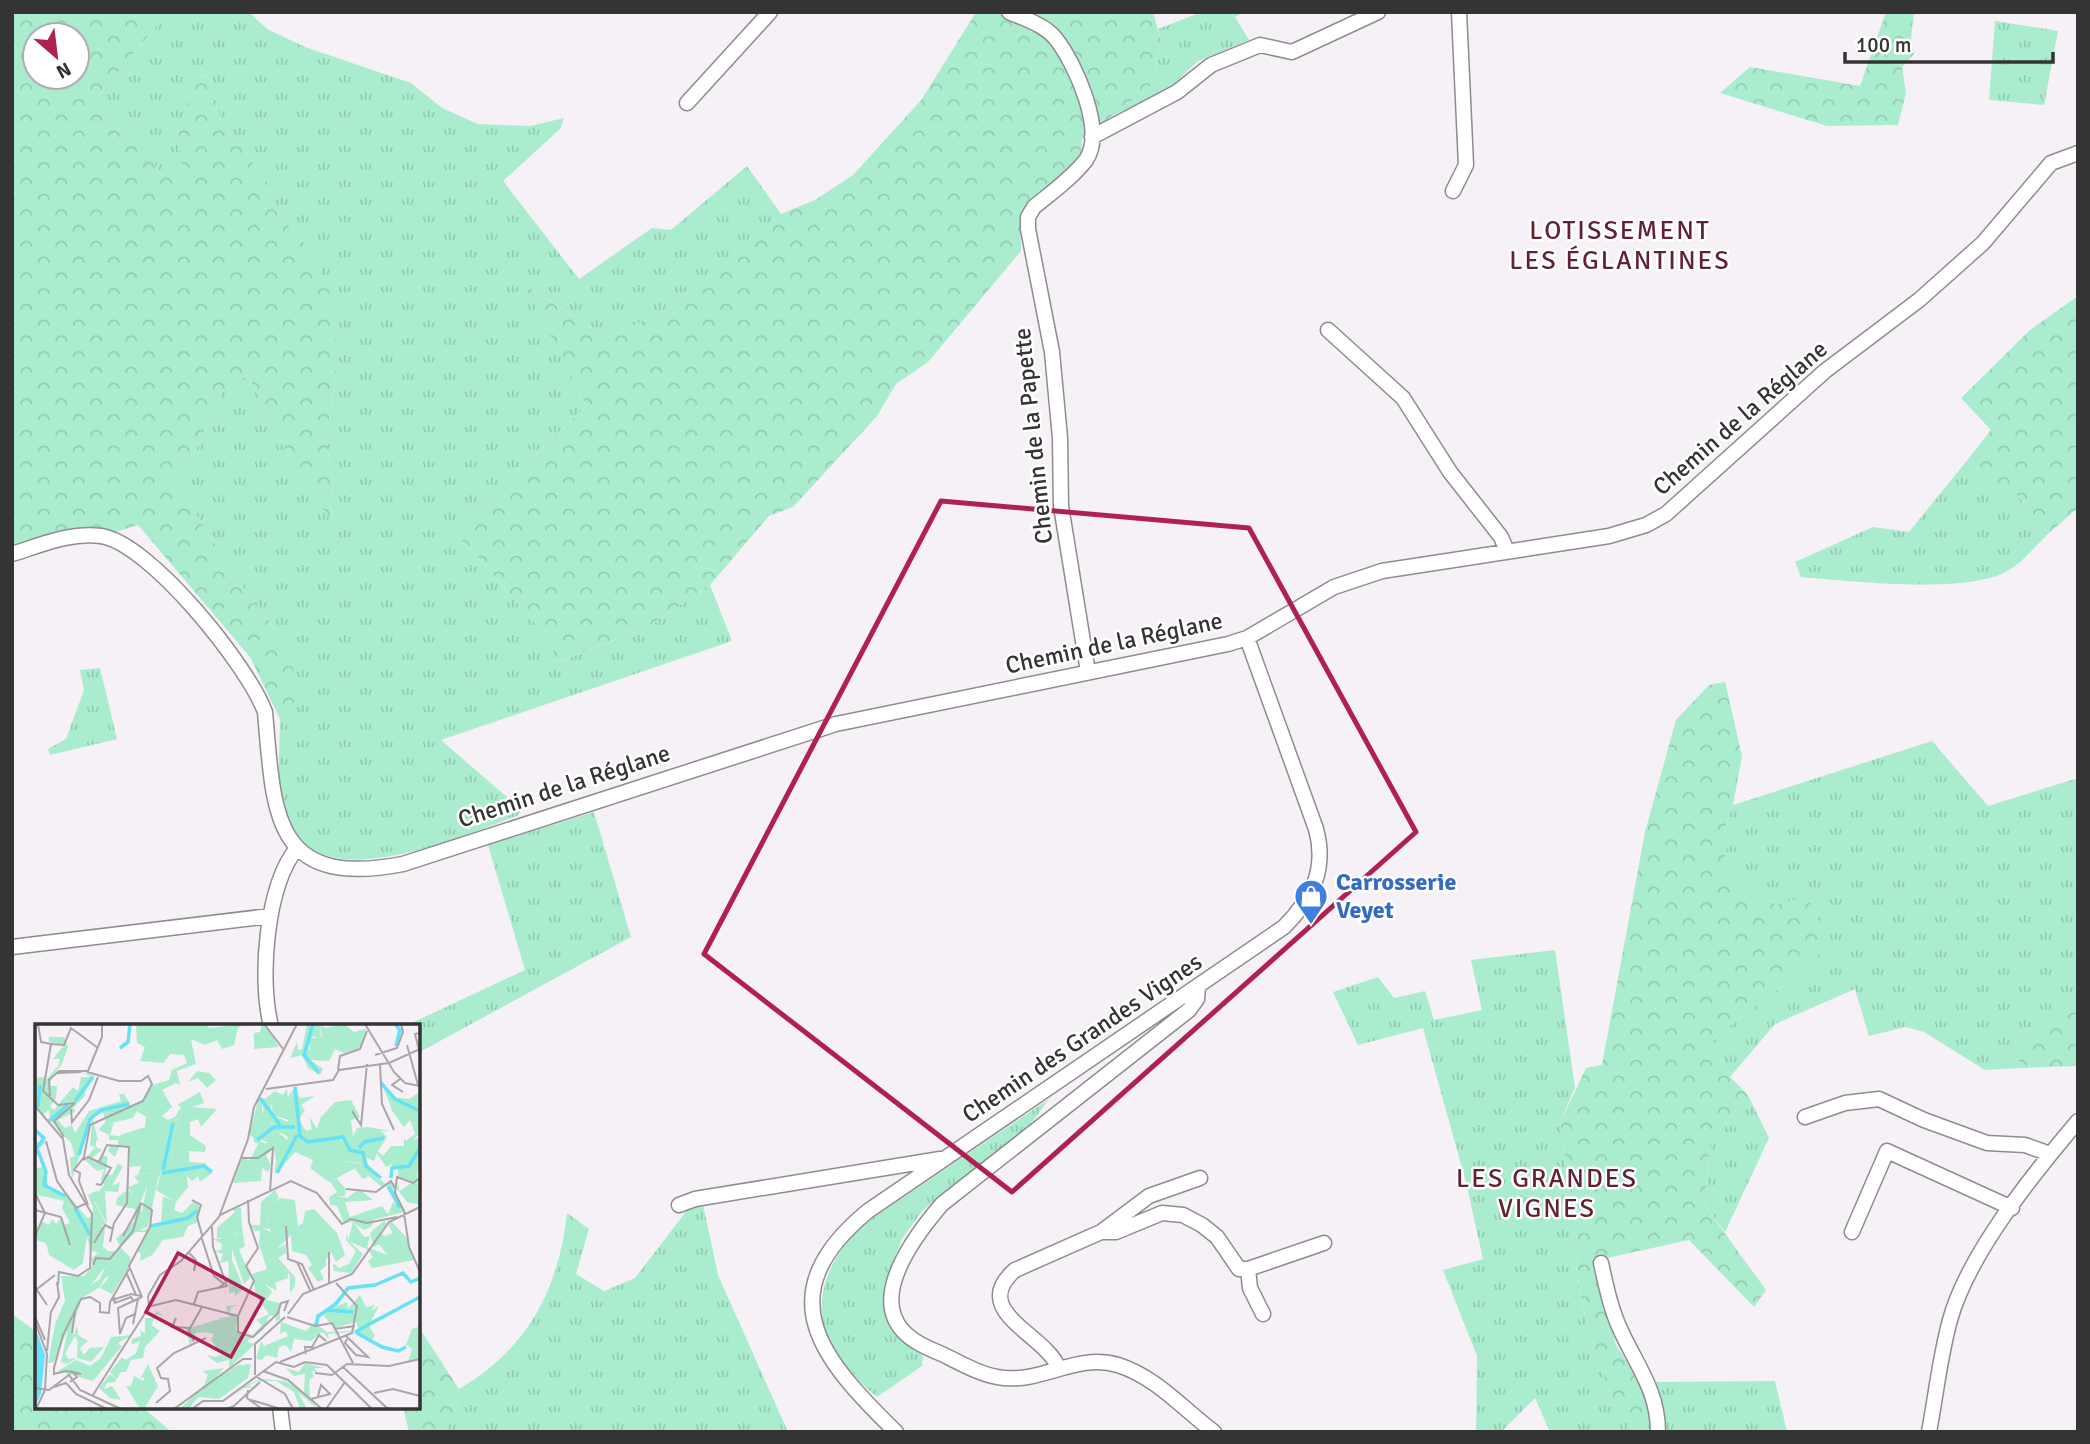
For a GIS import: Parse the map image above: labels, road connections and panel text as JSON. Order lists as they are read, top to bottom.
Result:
{
  "streets": {
    "street": ["Chemin de la Réglane", "Chemin de la Papette", "Chemin des Grandes Vignes"]
  },
  "crossings": [
    ["Chemin de la Réglane", "Chemin de la Papette"],
    ["Chemin de la Réglane", "Chemin des Grandes Vignes"]
  ],
  "districts": ["LOTISSEMENT LES ÉGLANTINES", "LES GRANDES VIGNES"],
  "places": {
    "shop": ["Carrosserie Veyet"]
  },
  "scale_bar": "100 m",
  "north": "bottom right"
}
